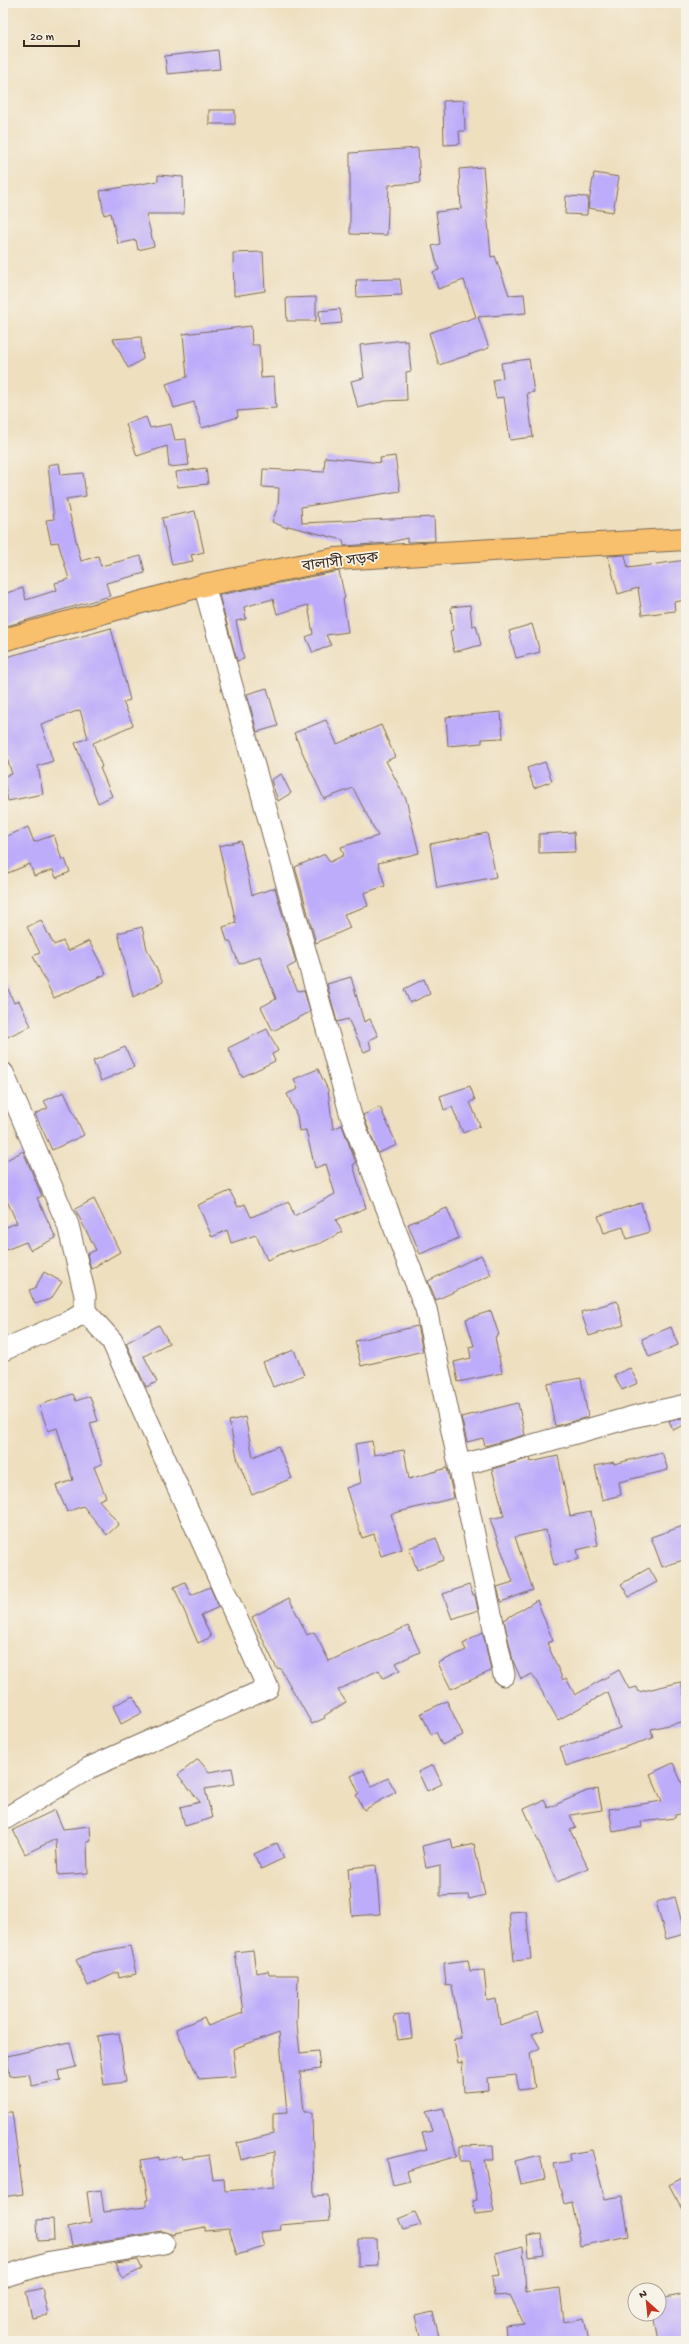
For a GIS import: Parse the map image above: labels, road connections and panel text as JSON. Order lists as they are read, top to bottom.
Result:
{
  "streets": {
    "main road": ["বালাসী সড়ক"]
  },
  "scale_bar": "20 m",
  "north": "top left"
}
